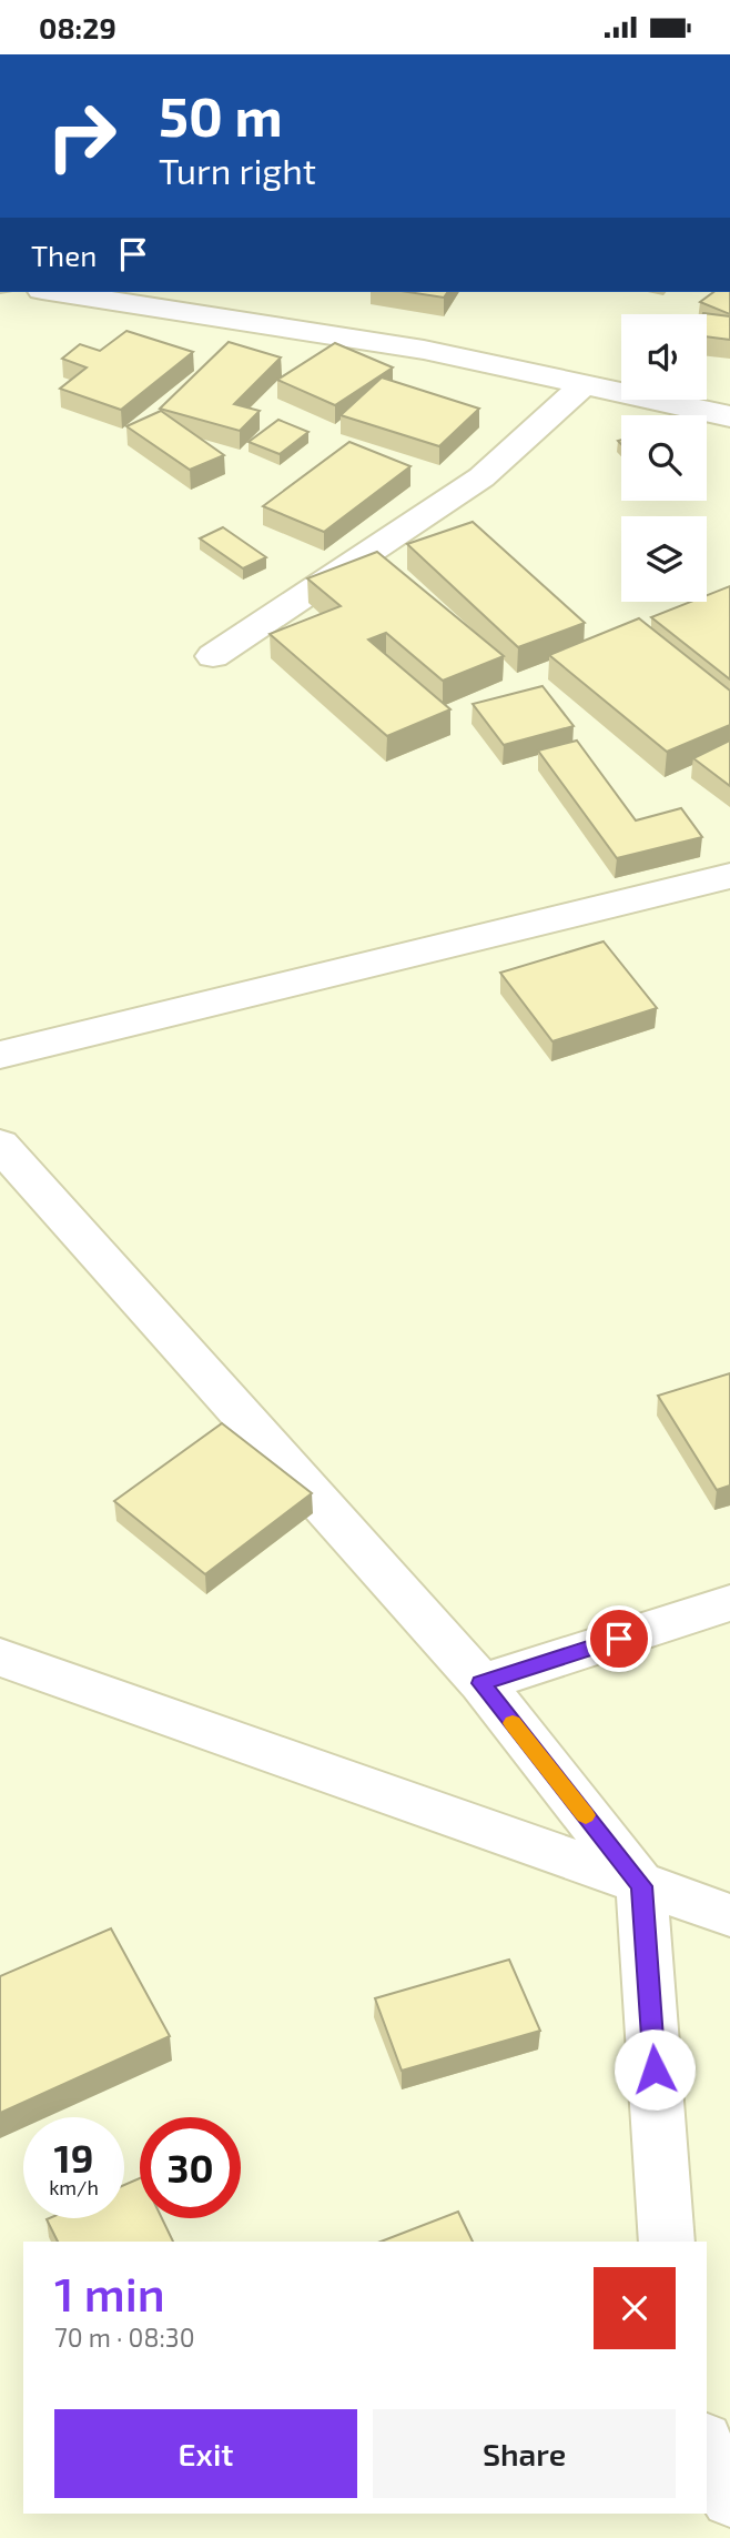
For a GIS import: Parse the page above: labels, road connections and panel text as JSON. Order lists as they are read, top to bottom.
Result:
{
  "page": {
    "status": "08:29",
    "turn": ["50 m", "Turn right"],
    "then": "Then",
    "speed": "19 km/h",
    "limit": "30",
    "heading": ["1 min", "70 m · 08:30"],
    "buttons": ["Exit", "Share"]
  }
}
